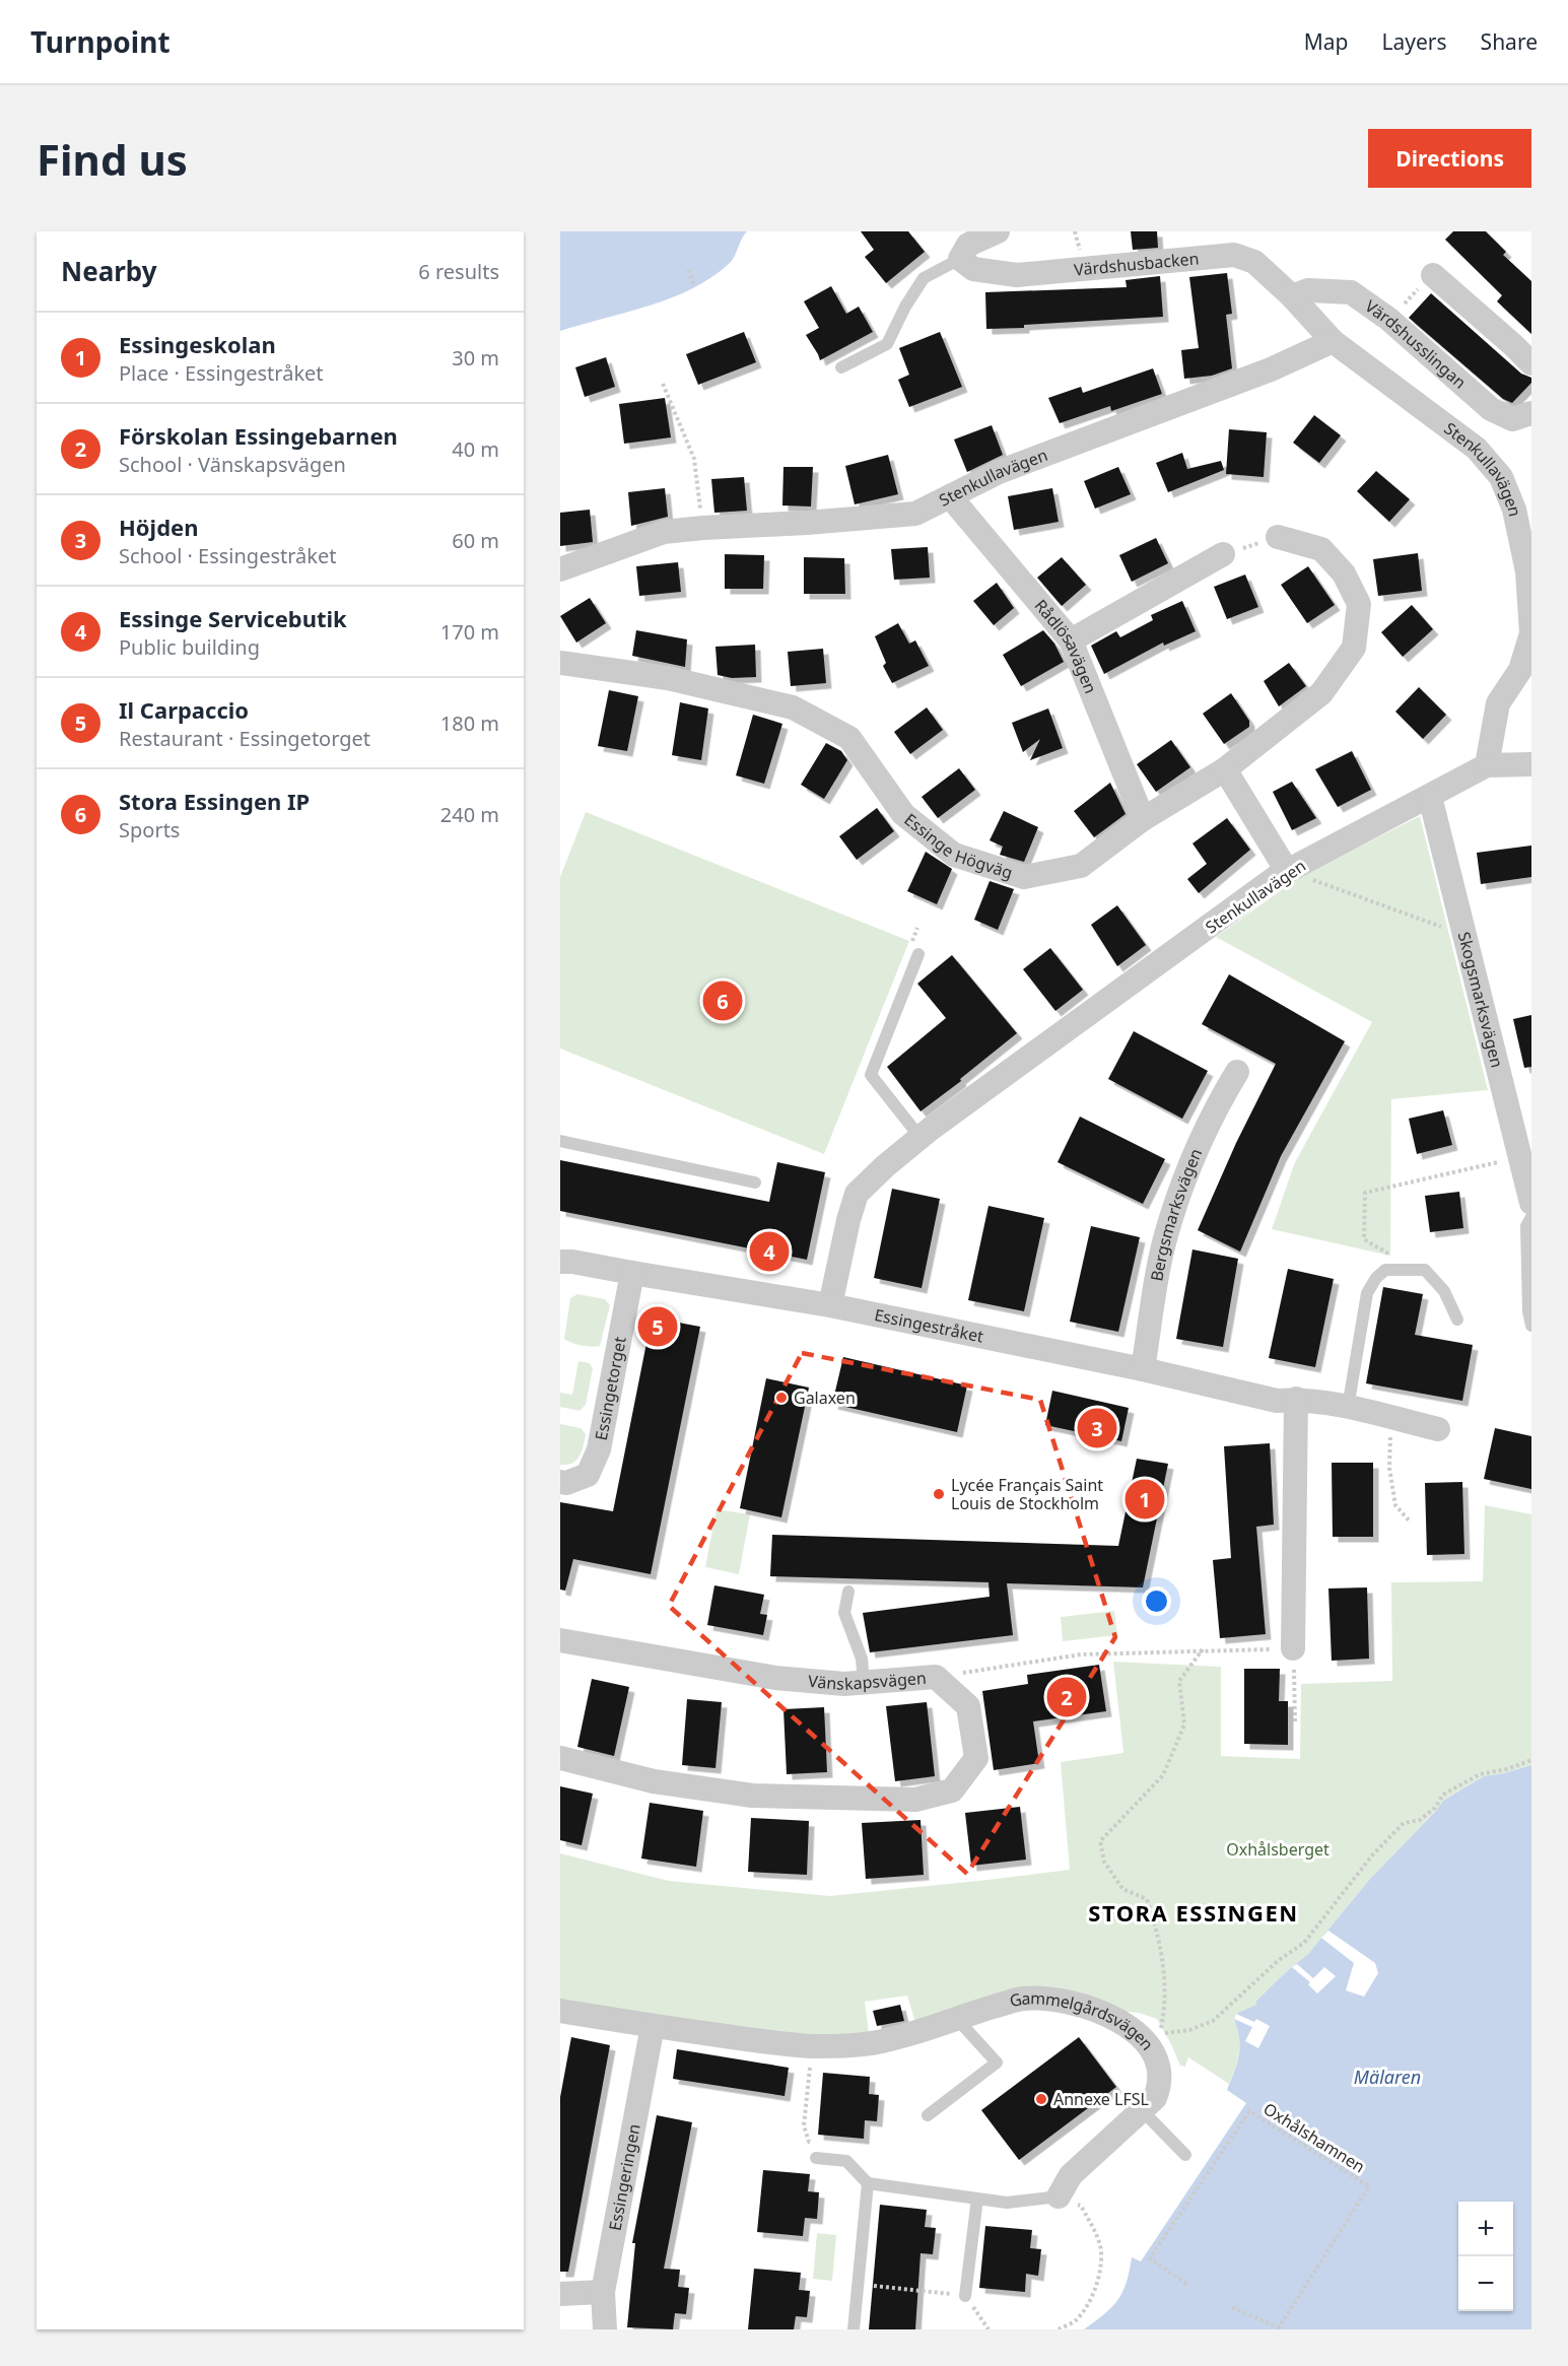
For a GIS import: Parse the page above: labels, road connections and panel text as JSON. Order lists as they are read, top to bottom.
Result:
{
  "streets": {
    "street": [
      "Värdshusbacken",
      "Värdshusslingan",
      "Stenkullavägen",
      "Rådlösavägen",
      "Essinge Högväg",
      "Skogsmarksvägen",
      "Bergsmarksvägen",
      "Essingestråket",
      "Essingetorget",
      "Vänskapsvägen",
      "Gammelgårdsvägen",
      "Essingeringen"
    ],
    "path": ["Oxhålshamnen"]
  },
  "crossings": [
    ["Värdshusbacken", "Värdshusslingan"],
    ["Värdshusbacken", "Stenkullavägen"],
    ["Stenkullavägen", "Rådlösavägen"],
    ["Stenkullavägen", "Skogsmarksvägen"],
    ["Stenkullavägen", "Essingestråket"],
    ["Rådlösavägen", "Essinge Högväg"],
    ["Bergsmarksvägen", "Essingestråket"],
    ["Essingestråket", "Essingetorget"],
    ["Gammelgårdsvägen", "Essingeringen"]
  ],
  "districts": ["STORA ESSINGEN"],
  "water": ["Mälaren"],
  "parks": ["Oxhålsberget"],
  "places": ["Galaxen", "Lycée Français Saint Louis de Stockholm", "Annexe LFSL"],
  "page": {
    "header": "Turnpoint",
    "nav": ["Map", "Layers", "Share"],
    "buttons": "Directions",
    "title": "Find us",
    "heading": ["Nearby", "6 results"],
    "list": [
      {
        "mark": "1",
        "name": "Essingeskolan",
        "note": "Place · Essingestråket",
        "value": "30 m"
      },
      {
        "mark": "2",
        "name": "Förskolan Essingebarnen",
        "note": "School · Vänskapsvägen",
        "value": "40 m"
      },
      {
        "mark": "3",
        "name": "Höjden",
        "note": "School · Essingestråket",
        "value": "60 m"
      },
      {
        "mark": "4",
        "name": "Essinge Servicebutik",
        "note": "Public building",
        "value": "170 m"
      },
      {
        "mark": "5",
        "name": "Il Carpaccio",
        "note": "Restaurant · Essingetorget",
        "value": "180 m"
      },
      {
        "mark": "6",
        "name": "Stora Essingen IP",
        "note": "Sports",
        "value": "240 m"
      }
    ],
    "pins": [
      "6",
      "4",
      "5",
      "3",
      "1",
      "2"
    ],
    "map_buttons": ["+", "−"]
  }
}
